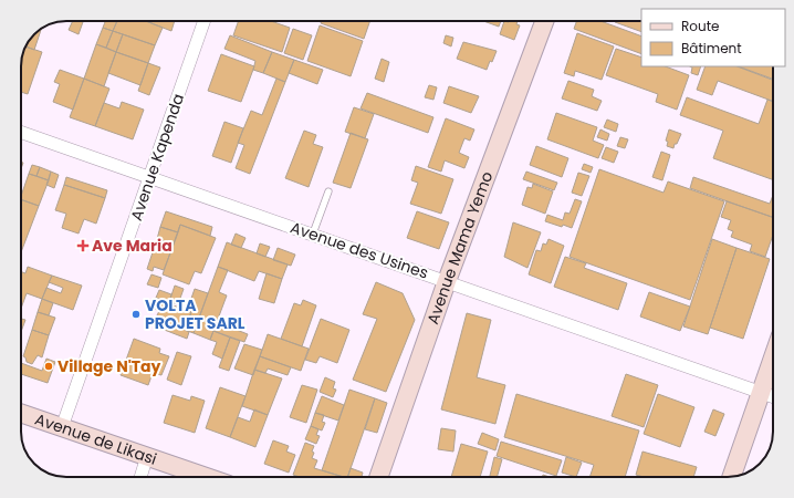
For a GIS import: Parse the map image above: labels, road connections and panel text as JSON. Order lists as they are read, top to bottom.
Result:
{
  "streets": {
    "main road": ["Avenue Mama Yemo", "Avenue de Likasi"],
    "street": ["Avenue Kapenda", "Avenue des Usines"]
  },
  "crossings": [
    ["Avenue Kapenda", "Avenue des Usines"],
    ["Avenue Kapenda", "Avenue de Likasi"],
    ["Avenue Mama Yemo", "Avenue des Usines"]
  ],
  "places": {
    "health": ["Ave Maria"],
    "other": ["VOLTA PROJET SARL", "Village N'Tay"]
  },
  "legend": ["Route", "Bâtiment"]
}
